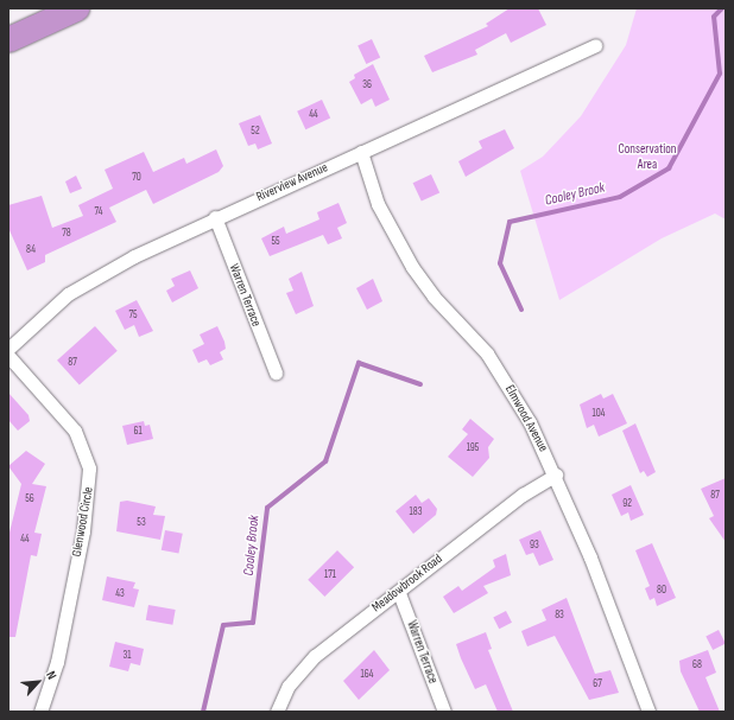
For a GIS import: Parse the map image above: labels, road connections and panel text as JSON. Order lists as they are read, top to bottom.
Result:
{
  "streets": {
    "street": [
      "Riverview Avenue",
      "Warren Terrace",
      "Elmwood Avenue",
      "Glenwood Circle",
      "Meadowbrook Road"
    ]
  },
  "crossings": [
    ["Riverview Avenue", "Warren Terrace"],
    ["Riverview Avenue", "Elmwood Avenue"],
    ["Warren Terrace", "Meadowbrook Road"],
    ["Elmwood Avenue", "Meadowbrook Road"]
  ],
  "water": ["Cooley Brook"],
  "parks": ["Conservation Area"],
  "house_numbers": [
    "36",
    "44",
    "52",
    "70",
    "74",
    "78",
    "55",
    "84",
    "75",
    "87",
    "104",
    "61",
    "195",
    "87",
    "56",
    "92",
    "183",
    "53",
    "44",
    "93",
    "171",
    "80",
    "43",
    "83",
    "31",
    "68",
    "164",
    "67"
  ],
  "north": "top right"
}
